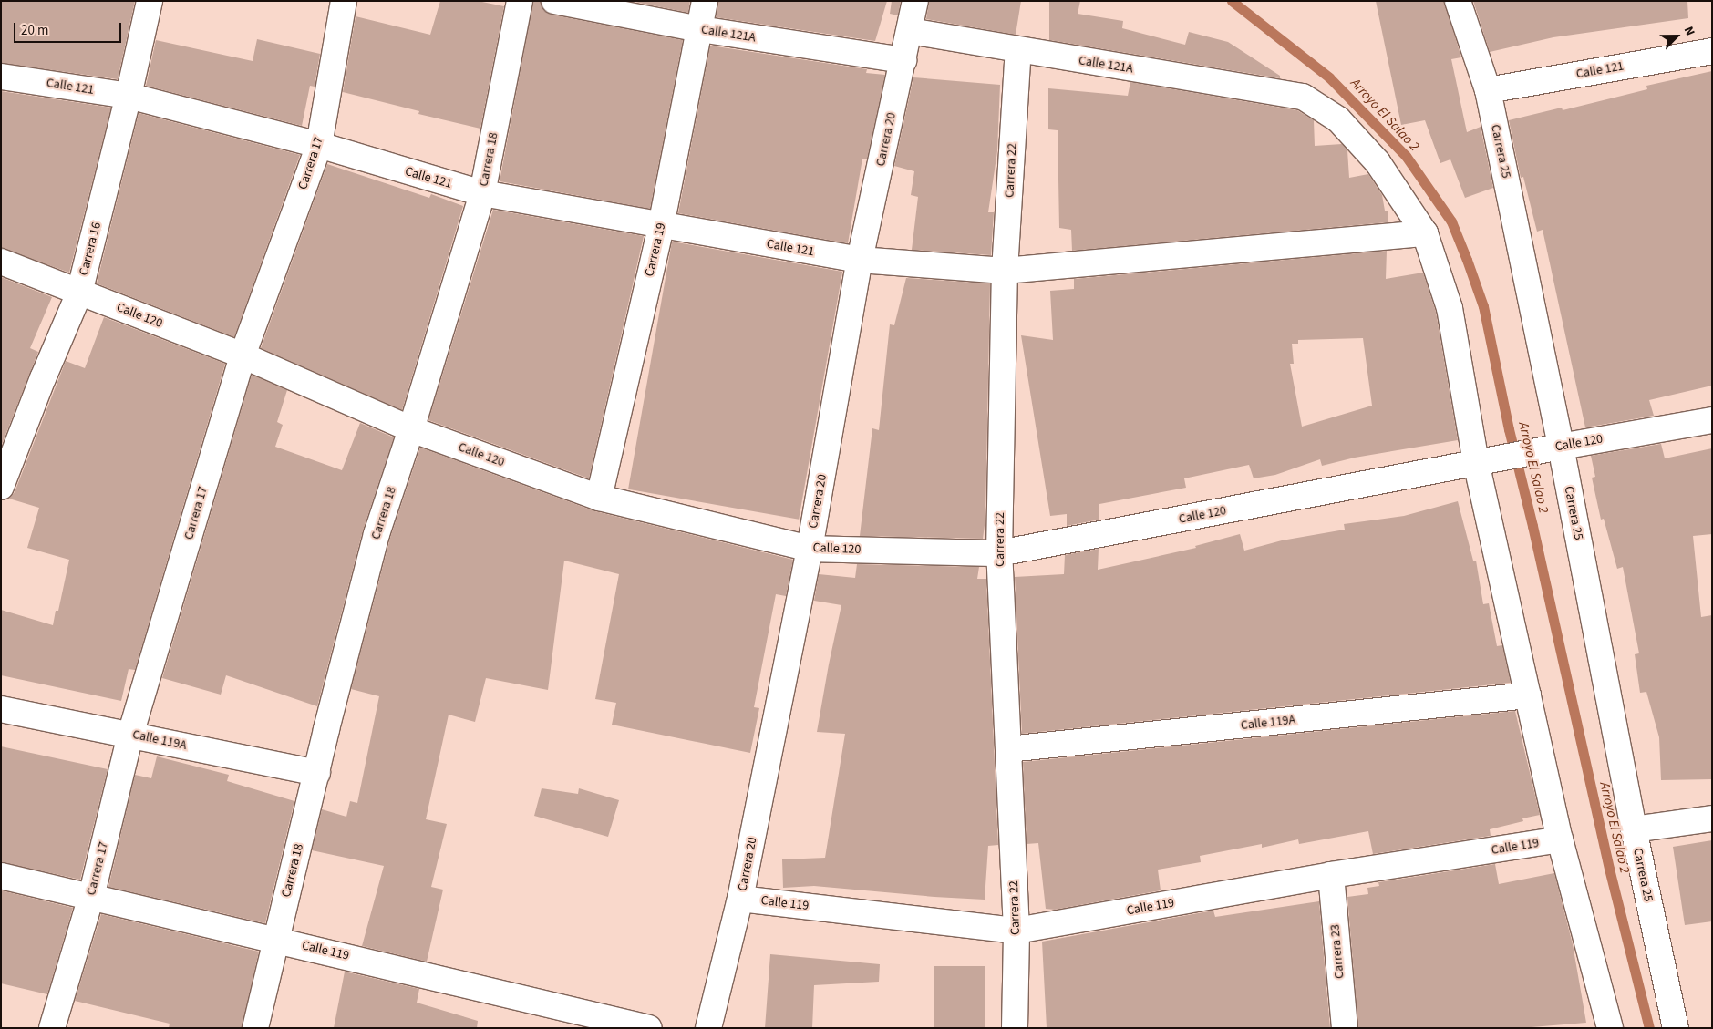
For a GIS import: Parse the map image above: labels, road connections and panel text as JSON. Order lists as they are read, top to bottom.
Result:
{
  "streets": {
    "street": [
      "Calle 121A",
      "Calle 121",
      "Carrera 20",
      "Carrera 25",
      "Carrera 18",
      "Carrera 17",
      "Carrera 22",
      "Carrera 16",
      "Carrera 19",
      "Calle 120",
      "Calle 119A",
      "Calle 119",
      "Carrera 23"
    ]
  },
  "crossings": [
    ["Calle 121A", "Calle 121"],
    ["Calle 121A", "Carrera 20"],
    ["Calle 121A", "Carrera 22"],
    ["Calle 121A", "Carrera 19"],
    ["Calle 121", "Carrera 20"],
    ["Calle 121", "Carrera 25"],
    ["Calle 121", "Carrera 18"],
    ["Calle 121", "Carrera 17"],
    ["Calle 121", "Carrera 22"],
    ["Calle 121", "Carrera 16"],
    ["Calle 121", "Carrera 19"],
    ["Carrera 20", "Calle 120"],
    ["Carrera 20", "Calle 119"],
    ["Carrera 25", "Calle 120"],
    ["Carrera 18", "Calle 120"],
    ["Carrera 18", "Calle 119A"],
    ["Carrera 18", "Calle 119"],
    ["Carrera 17", "Calle 120"],
    ["Carrera 17", "Calle 119A"],
    ["Carrera 17", "Calle 119"],
    ["Carrera 22", "Calle 120"],
    ["Carrera 22", "Calle 119A"],
    ["Carrera 22", "Calle 119"],
    ["Carrera 16", "Calle 120"],
    ["Carrera 19", "Calle 120"],
    ["Calle 119", "Carrera 23"]
  ],
  "water": ["Arroyo El Salao 2"],
  "scale_bar": "20 m",
  "north": "top right"
}
